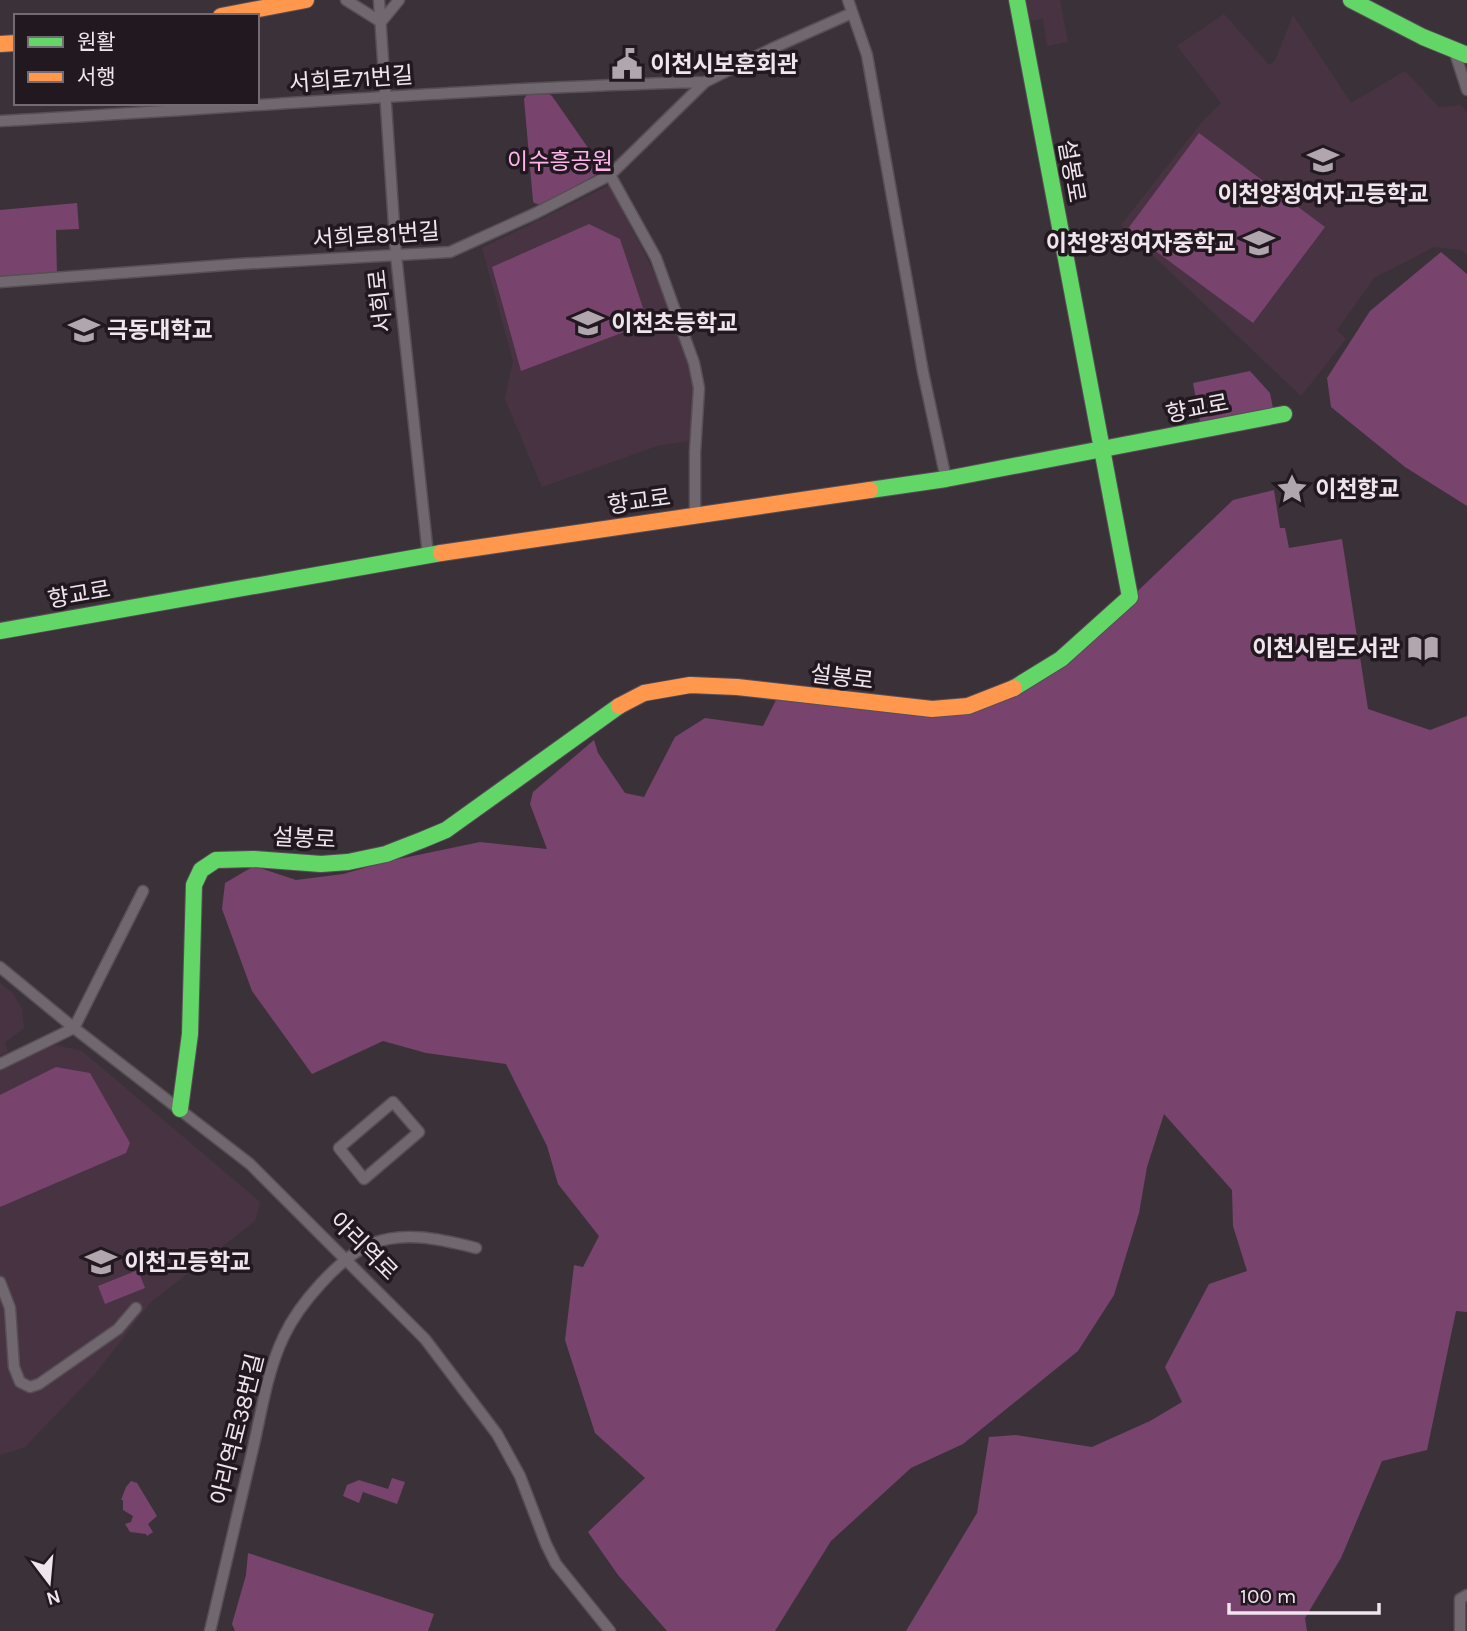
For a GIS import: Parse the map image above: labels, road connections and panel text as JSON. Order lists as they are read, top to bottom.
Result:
{
  "streets": {
    "street": [
      "서희로71번길",
      "설봉로",
      "서희로81번길",
      "서희로",
      "향교로",
      "아리역로",
      "아리역로38번길"
    ]
  },
  "crossings": [
    ["서희로71번길", "서희로81번길"],
    ["서희로71번길", "서희로"],
    ["설봉로", "향교로"],
    ["설봉로", "아리역로"],
    ["서희로81번길", "서희로"],
    ["서희로", "향교로"],
    ["아리역로", "아리역로38번길"]
  ],
  "parks": ["이수흥공원"],
  "places": {
    "public building": ["이천시보훈회관"],
    "school or university": [
      "이천양정여자고등학교",
      "이천양정여자중학교",
      "이천초등학교",
      "극동대학교",
      "이천고등학교"
    ],
    "place": ["이천향교"],
    "library": ["이천시립도서관"]
  },
  "legend": ["원활", "서행"],
  "scale_bar": "100 m",
  "north": "bottom"
}
